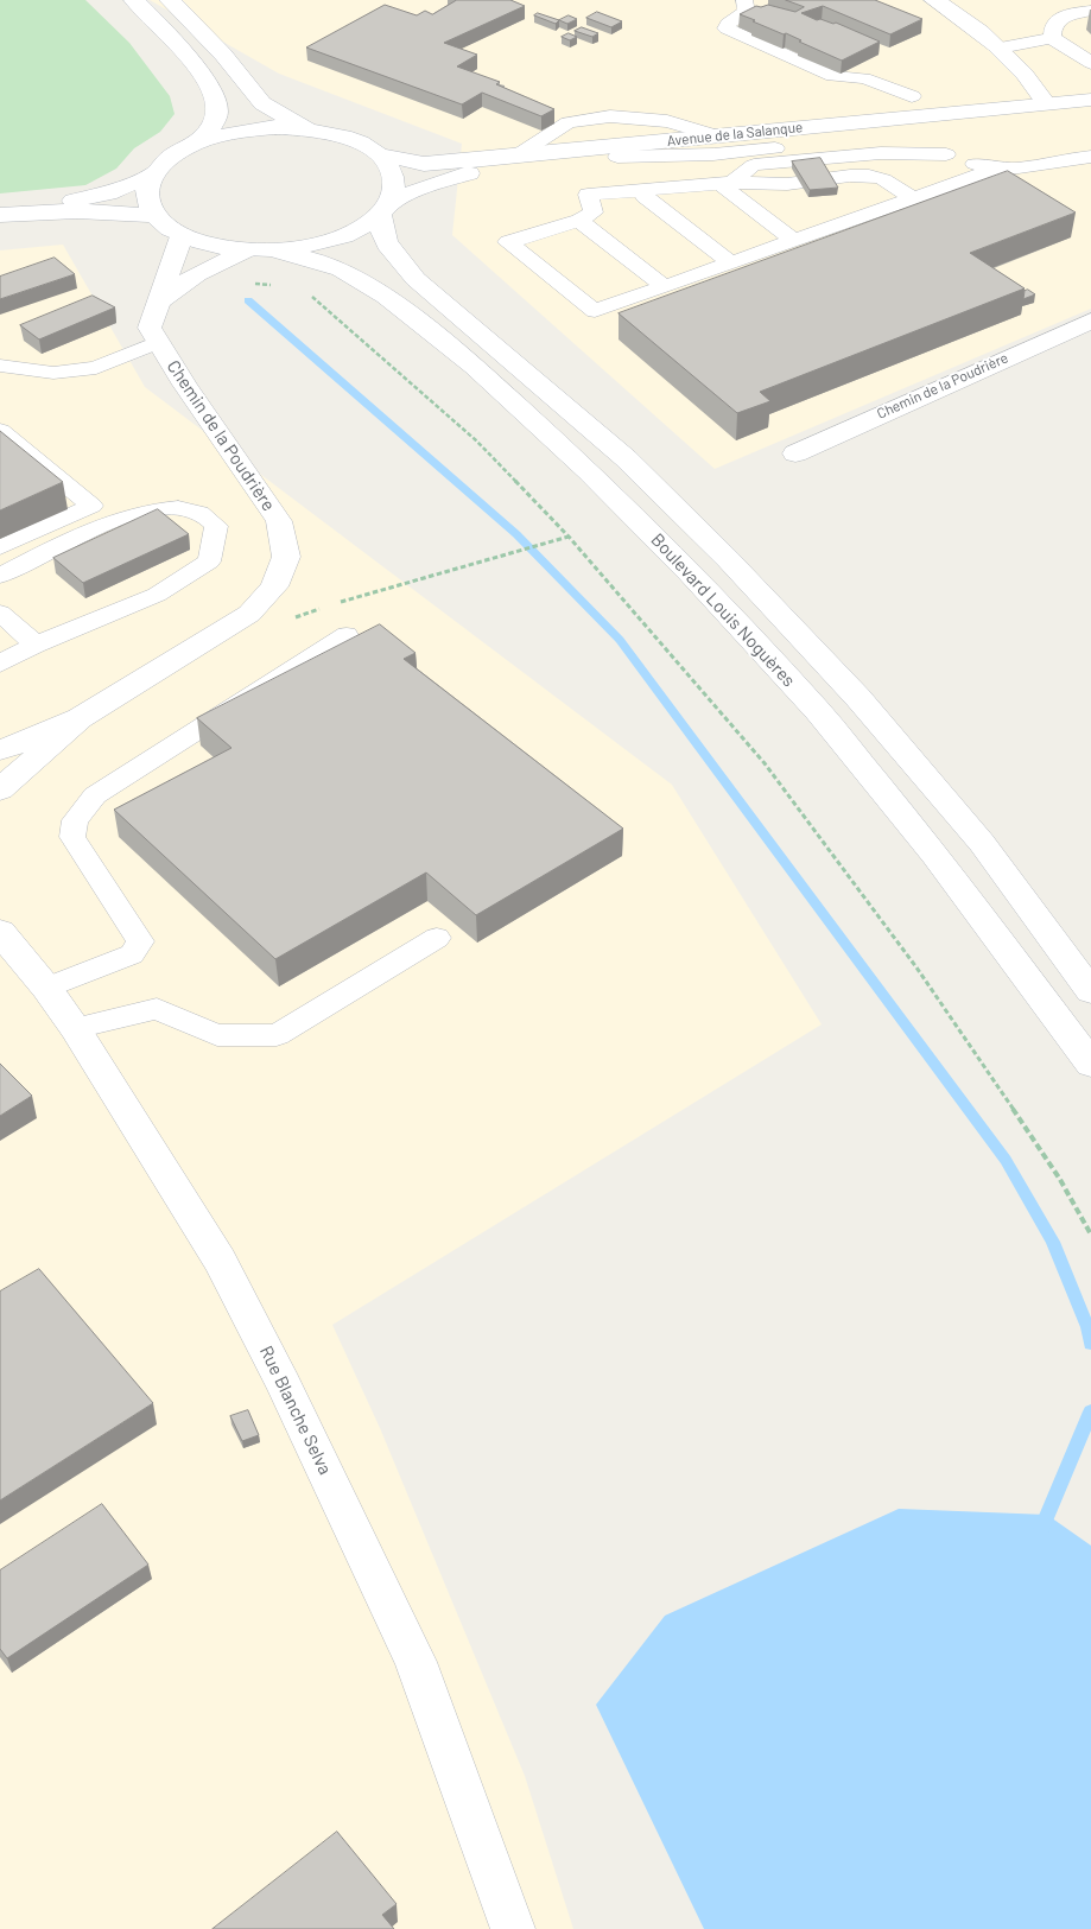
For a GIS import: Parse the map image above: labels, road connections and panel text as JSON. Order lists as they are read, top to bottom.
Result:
{
  "streets": {
    "main road": [
      "Avenue de la Salanque",
      "Chemin de la Poudrière",
      "Boulevard Louis Noguères",
      "Rue Blanche Selva"
    ]
  },
  "crossings": [
    ["Avenue de la Salanque", "Boulevard Louis Noguères"]
  ]
}
